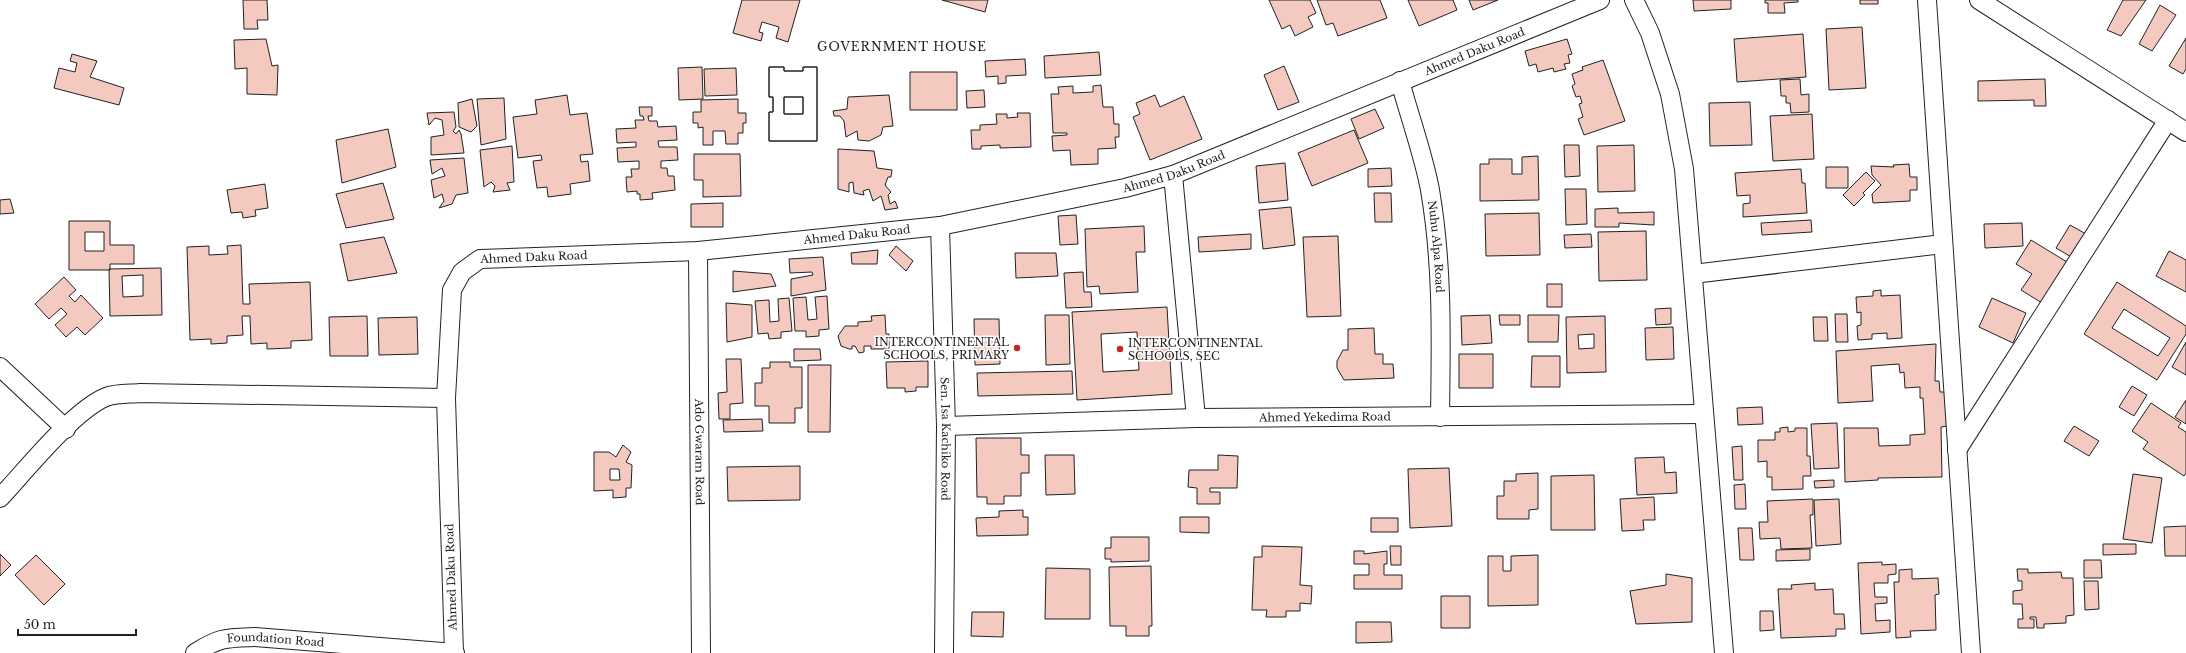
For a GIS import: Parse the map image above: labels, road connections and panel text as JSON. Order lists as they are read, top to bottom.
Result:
{
  "streets": {
    "street": [
      "Ahmed Daku Road",
      "Nuhu Alpa Road",
      "Ahmed Yekedima Road",
      "Sen. Isa Kachiko Road",
      "Ado Gwaram Road",
      "Foundation Road"
    ]
  },
  "crossings": [
    ["Ahmed Daku Road", "Nuhu Alpa Road"],
    ["Ahmed Daku Road", "Sen. Isa Kachiko Road"],
    ["Ahmed Daku Road", "Ado Gwaram Road"],
    ["Ahmed Daku Road", "Foundation Road"],
    ["Nuhu Alpa Road", "Ahmed Yekedima Road"],
    ["Ahmed Yekedima Road", "Sen. Isa Kachiko Road"]
  ],
  "districts": ["GOVERNMENT HOUSE"],
  "places": ["INTERCONTINENTAL SCHOOLS, PRIMARY", "INTERCONTINENTAL SCHOOLS, SEC"],
  "scale_bar": "50 m"
}
